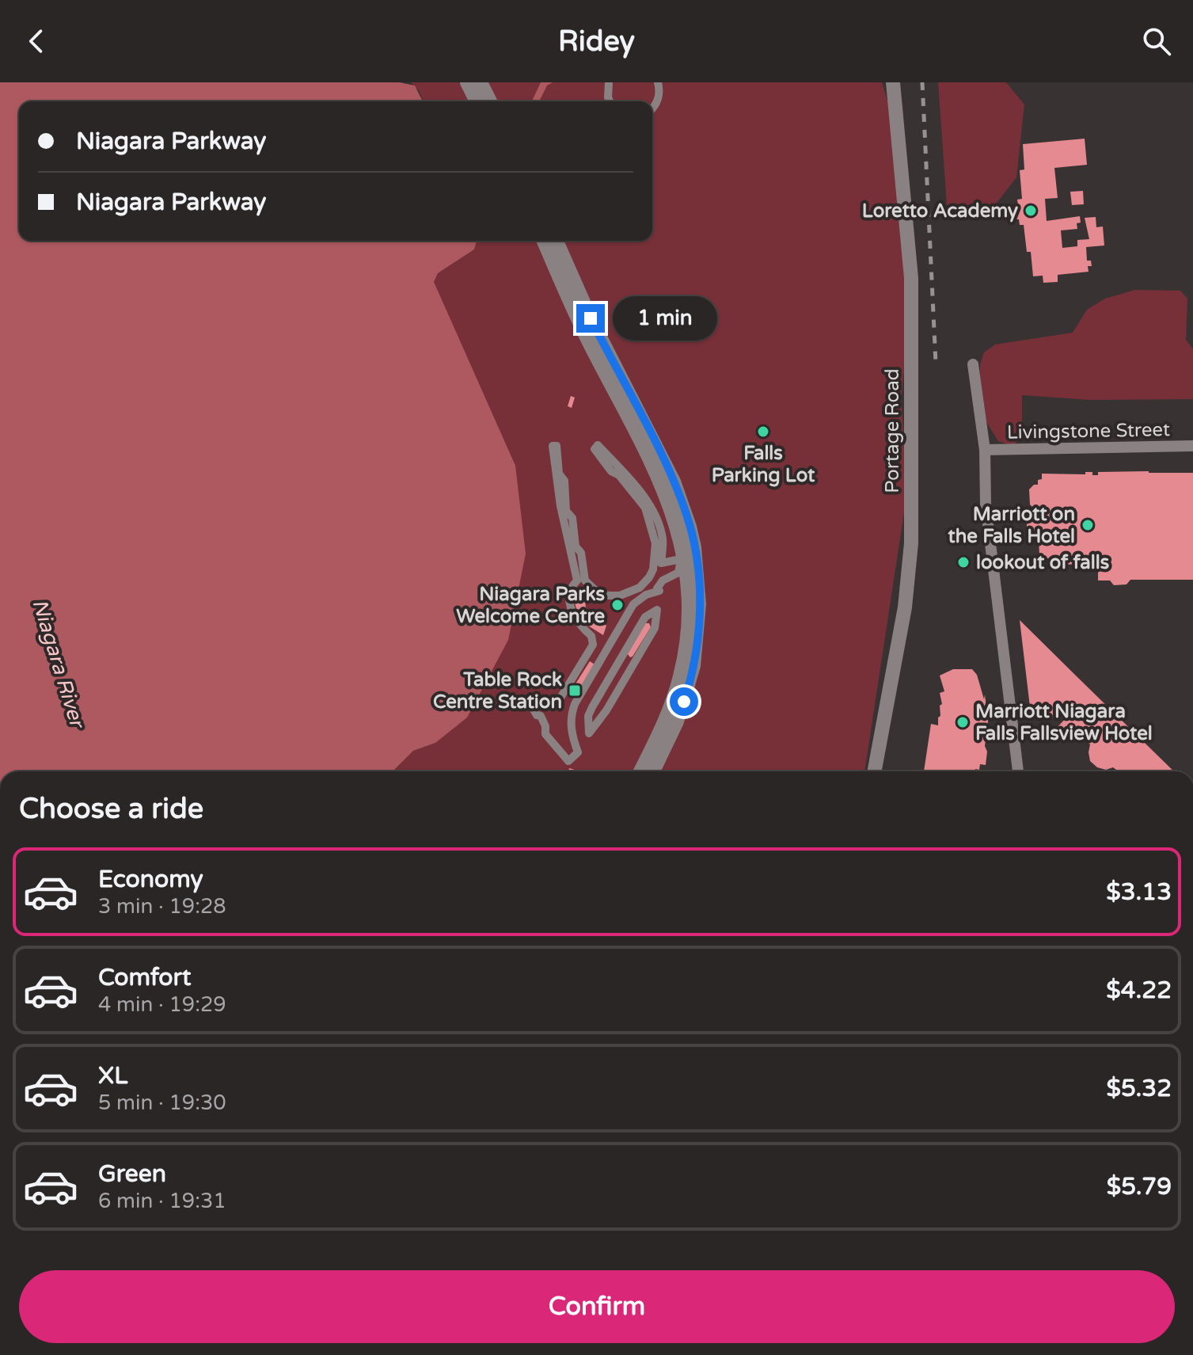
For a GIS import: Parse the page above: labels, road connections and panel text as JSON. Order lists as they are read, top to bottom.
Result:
{
  "streets": {
    "main road": ["Portage Road"],
    "street": ["Livingstone Street"]
  },
  "water": ["Niagara River"],
  "places": {
    "other": [
      "Loretto Academy",
      "Falls Parking Lot",
      "Marriott on the Falls Hotel",
      "lookout of falls",
      "Niagara Parks Welcome Centre",
      "Marriott Niagara Falls Fallsview Hotel"
    ],
    "transit": ["Table Rock Centre Station"]
  },
  "page": {
    "header": "Ridey",
    "banner": ["Niagara Parkway", "Niagara Parkway"],
    "bubble": "1 min",
    "heading": "Choose a ride",
    "list": [
      {
        "name": "Economy",
        "note": "3 min · 19:28",
        "value": "$3.13"
      },
      {
        "name": "Comfort",
        "note": "4 min · 19:29",
        "value": "$4.22"
      },
      {
        "name": "XL",
        "note": "5 min · 19:30",
        "value": "$5.32"
      },
      {
        "name": "Green",
        "note": "6 min · 19:31",
        "value": "$5.79"
      }
    ],
    "buttons": "Confirm"
  }
}
